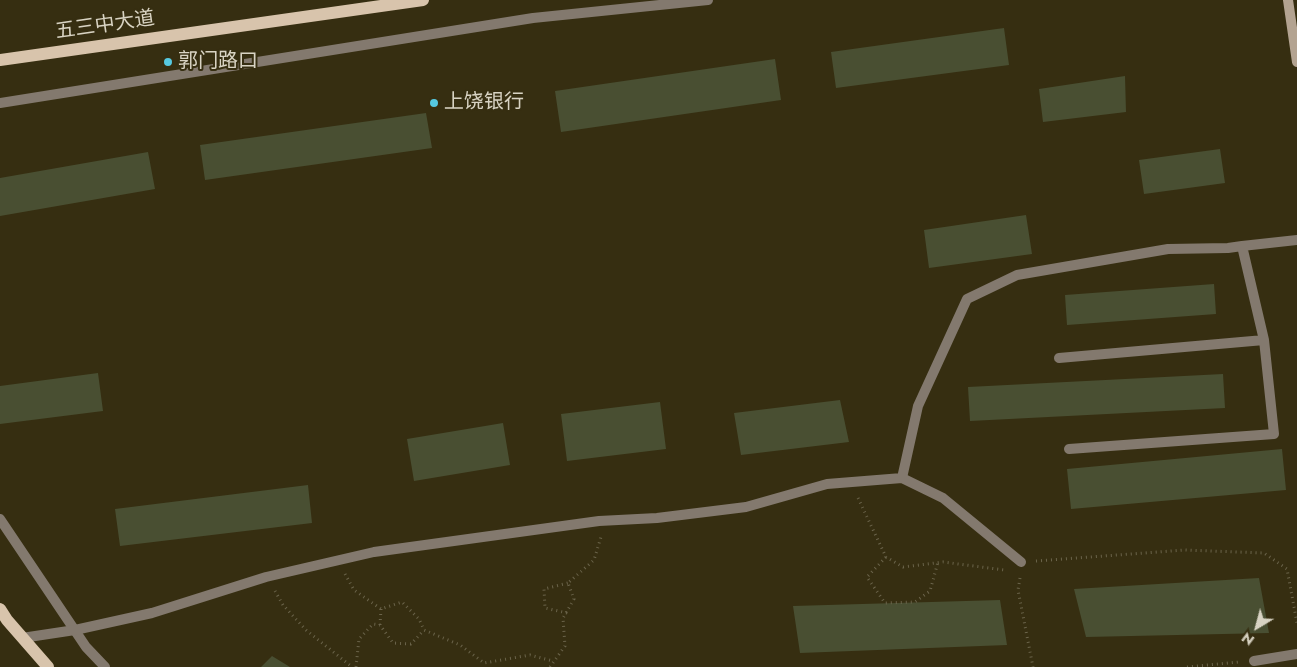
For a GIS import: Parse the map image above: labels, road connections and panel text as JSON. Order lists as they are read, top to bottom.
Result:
{
  "streets": {
    "main road": ["五三中大道"]
  },
  "places": ["郭门路口", "上饶银行"],
  "north": "bottom left"
}
